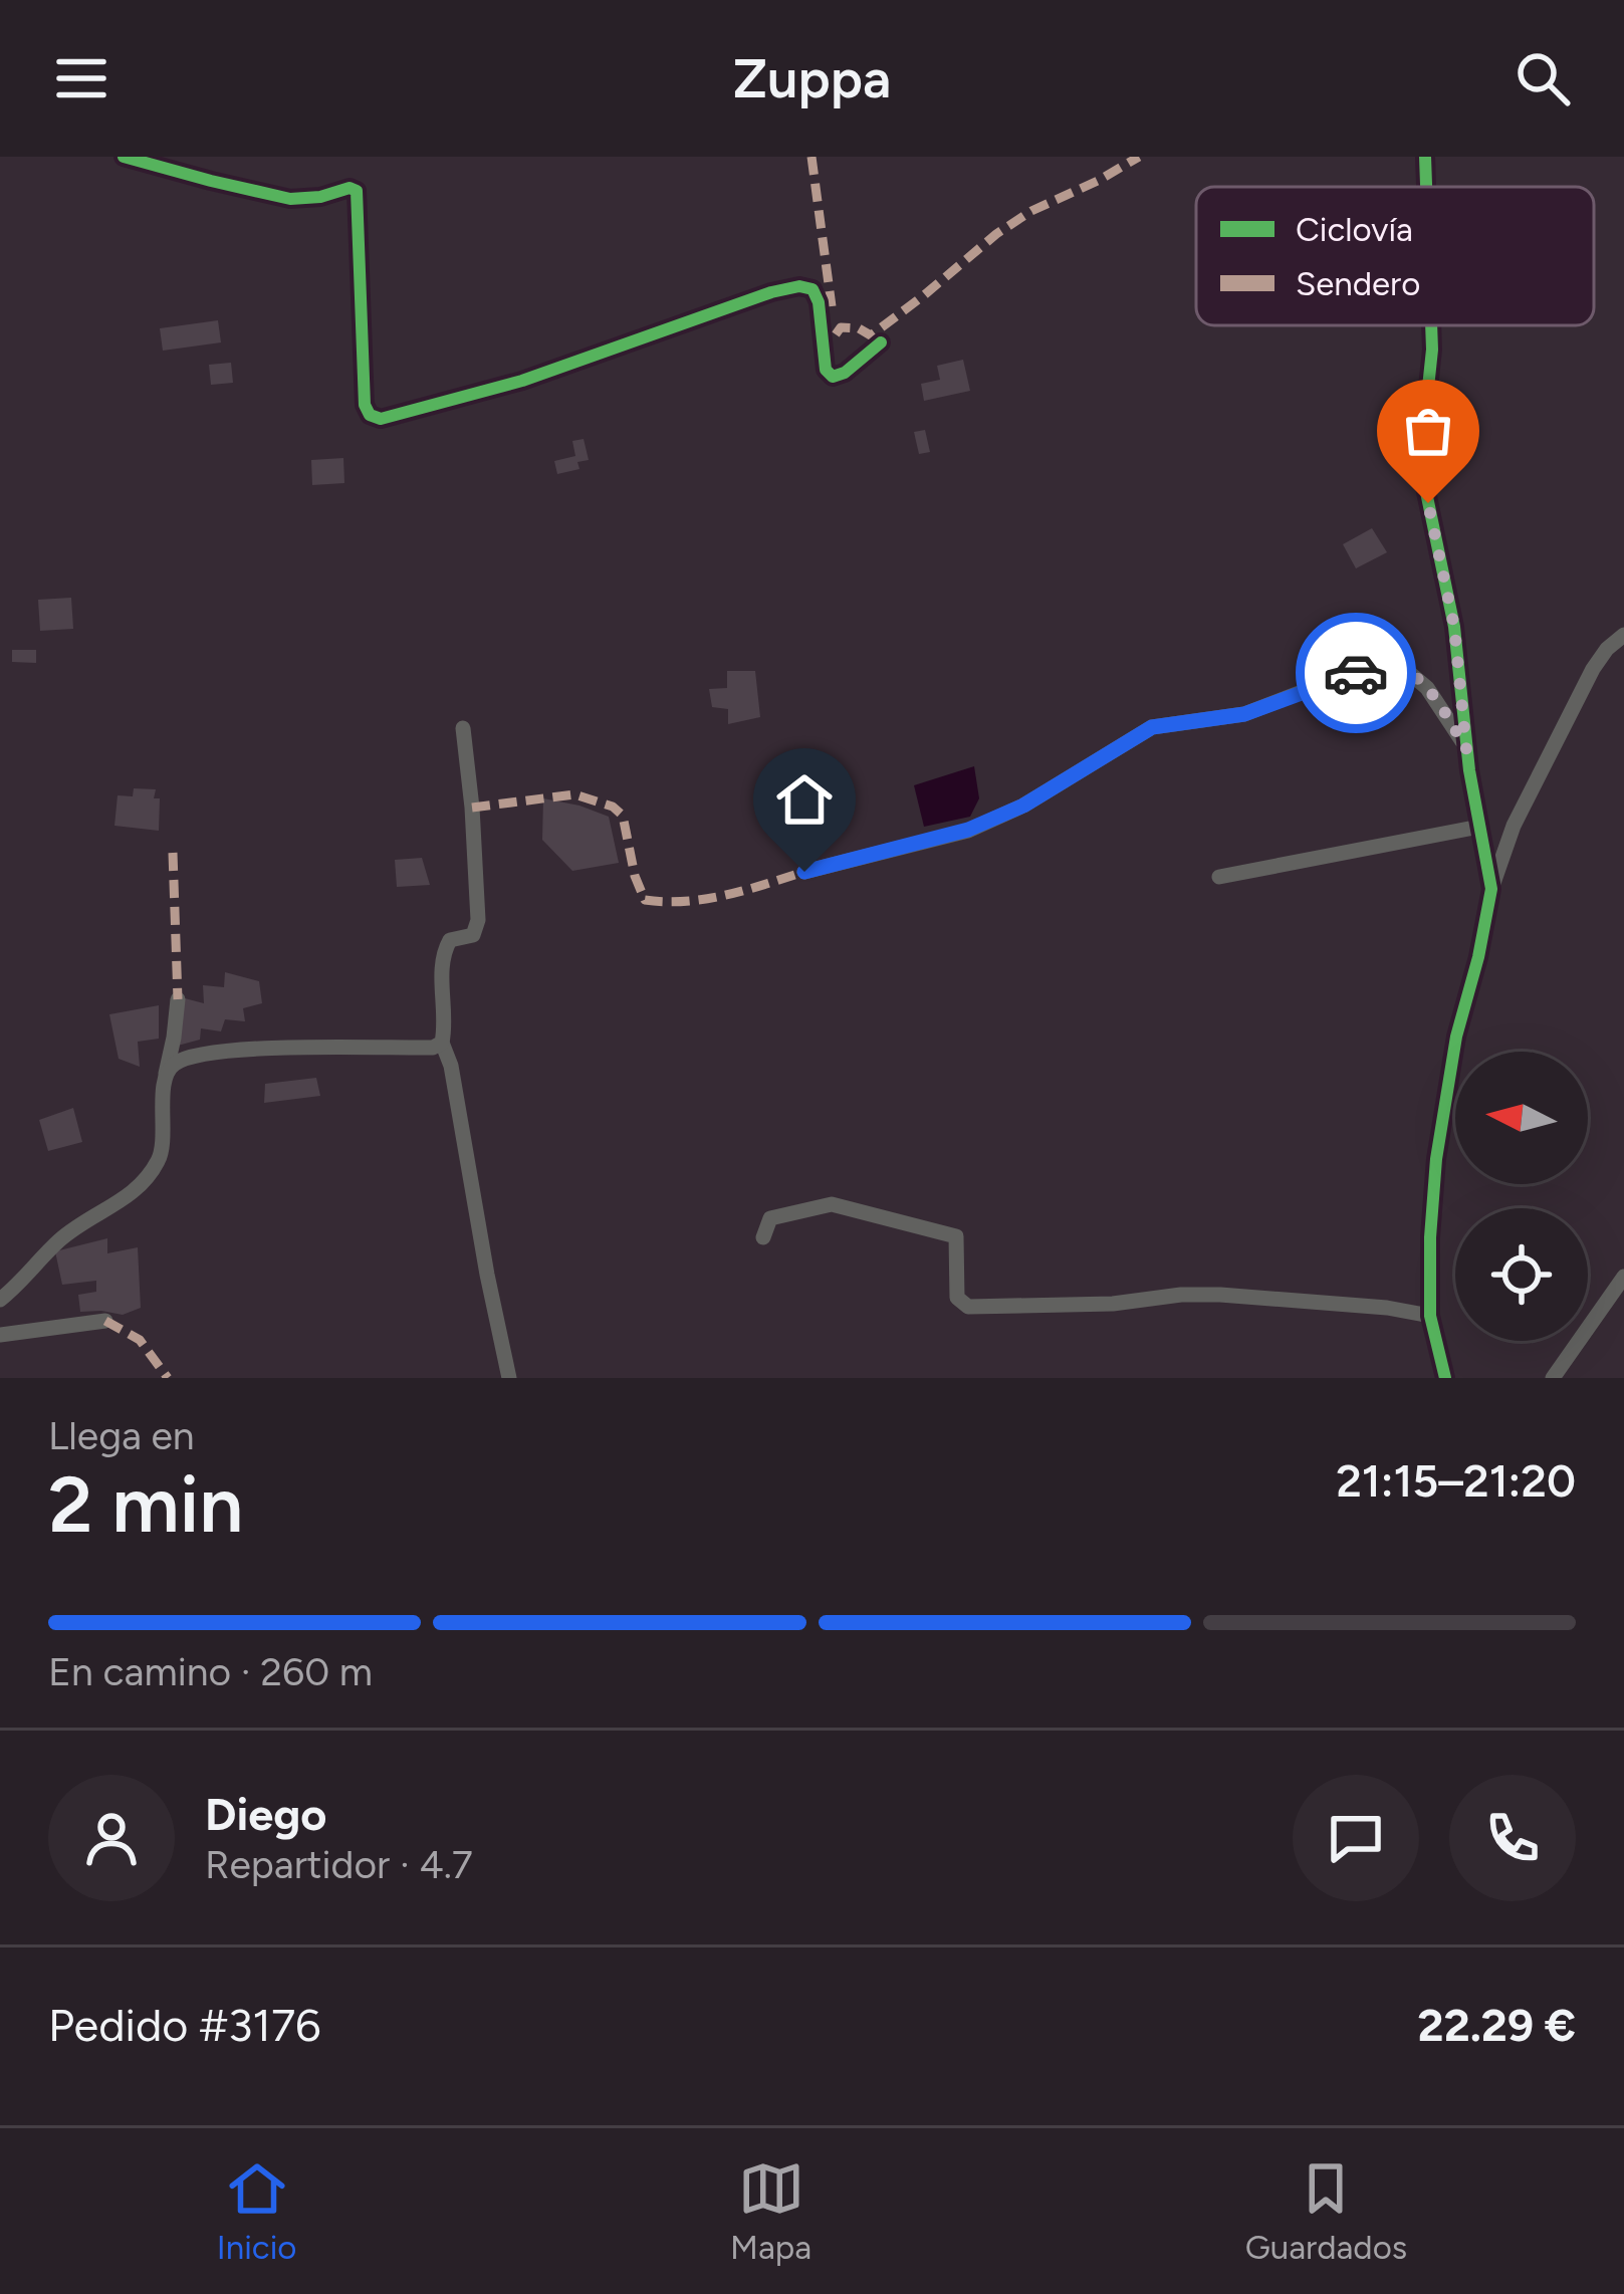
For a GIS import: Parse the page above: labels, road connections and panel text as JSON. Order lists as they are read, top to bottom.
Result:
{
  "legend": ["Ciclovía", "Sendero"],
  "north": "left",
  "page": {
    "header": "Zuppa",
    "heading": ["2 min", "Llega en", "21:15–21:20"],
    "panel": [
      "Diego",
      "Repartidor · 4.7",
      "Pedido #3176",
      "22.29 €"
    ],
    "bar": "En camino · 260 m",
    "tabs": ["Inicio", "Mapa", "Guardados"]
  }
}
